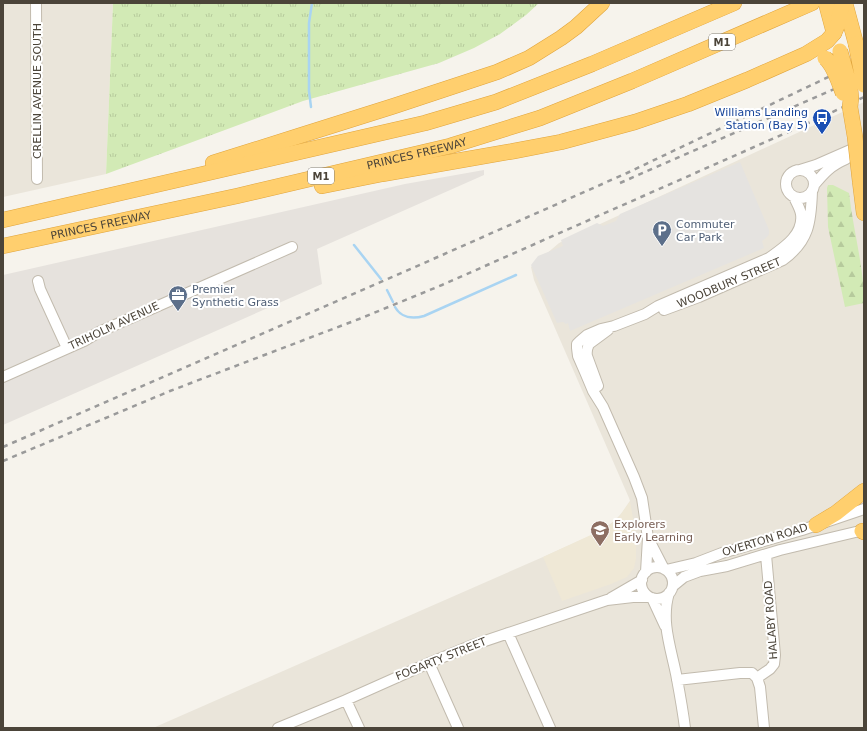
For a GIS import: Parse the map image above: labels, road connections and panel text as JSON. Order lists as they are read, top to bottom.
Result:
{
  "streets": {
    "highway": ["M1", "PRINCES FREEWAY"],
    "street": [
      "CRELLIN AVENUE SOUTH",
      "WOODBURY STREET",
      "TRIHOLM AVENUE",
      "OVERTON ROAD",
      "HALABY ROAD",
      "FOGARTY STREET"
    ]
  },
  "crossings": [
    ["WOODBURY STREET", "OVERTON ROAD"],
    ["WOODBURY STREET", "FOGARTY STREET"],
    ["OVERTON ROAD", "HALABY ROAD"],
    ["OVERTON ROAD", "FOGARTY STREET"]
  ],
  "places": {
    "bus stop": ["Williams Landing Station (Bay 5)"],
    "parking": ["Commuter Car Park"],
    "office": ["Premier Synthetic Grass"],
    "school or university": ["Explorers Early Learning"]
  }
}
